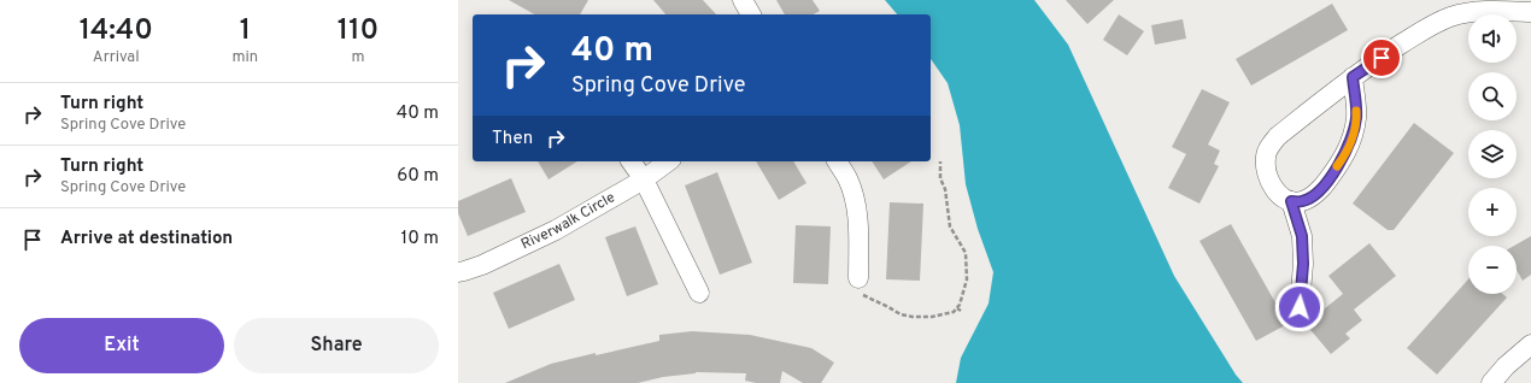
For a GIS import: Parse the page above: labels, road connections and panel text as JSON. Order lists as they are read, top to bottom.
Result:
{
  "streets": {
    "street": ["Riverwalk Circle"]
  },
  "page": {
    "eta": [
      "14:40",
      "Arrival",
      "1",
      "min",
      "110",
      "m"
    ],
    "map_buttons": ["+", "−"],
    "turn": ["40 m", "Spring Cove Drive"],
    "list": [
      {
        "name": "Turn right",
        "note": "Spring Cove Drive",
        "value": "40 m"
      },
      {
        "name": "Turn right",
        "note": "Spring Cove Drive",
        "value": "60 m"
      },
      {
        "name": "Arrive at destination",
        "value": "10 m"
      }
    ],
    "then": "Then",
    "buttons": ["Exit", "Share"]
  }
}
